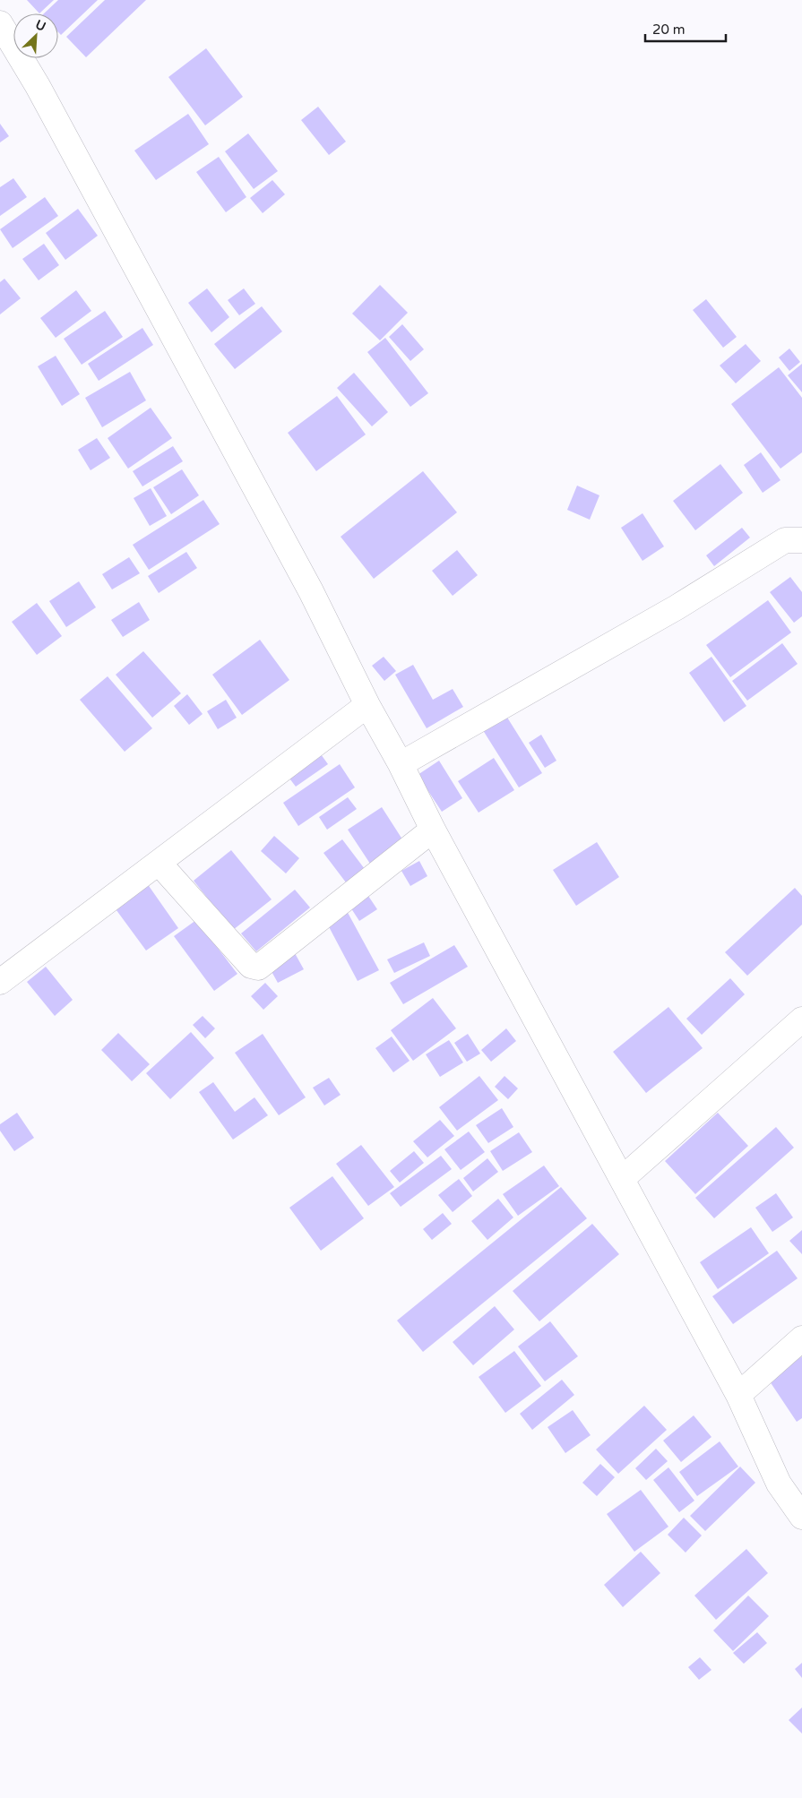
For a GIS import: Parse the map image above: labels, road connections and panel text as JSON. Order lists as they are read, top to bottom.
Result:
{
  "scale_bar": "20 m",
  "north": "top right"
}
